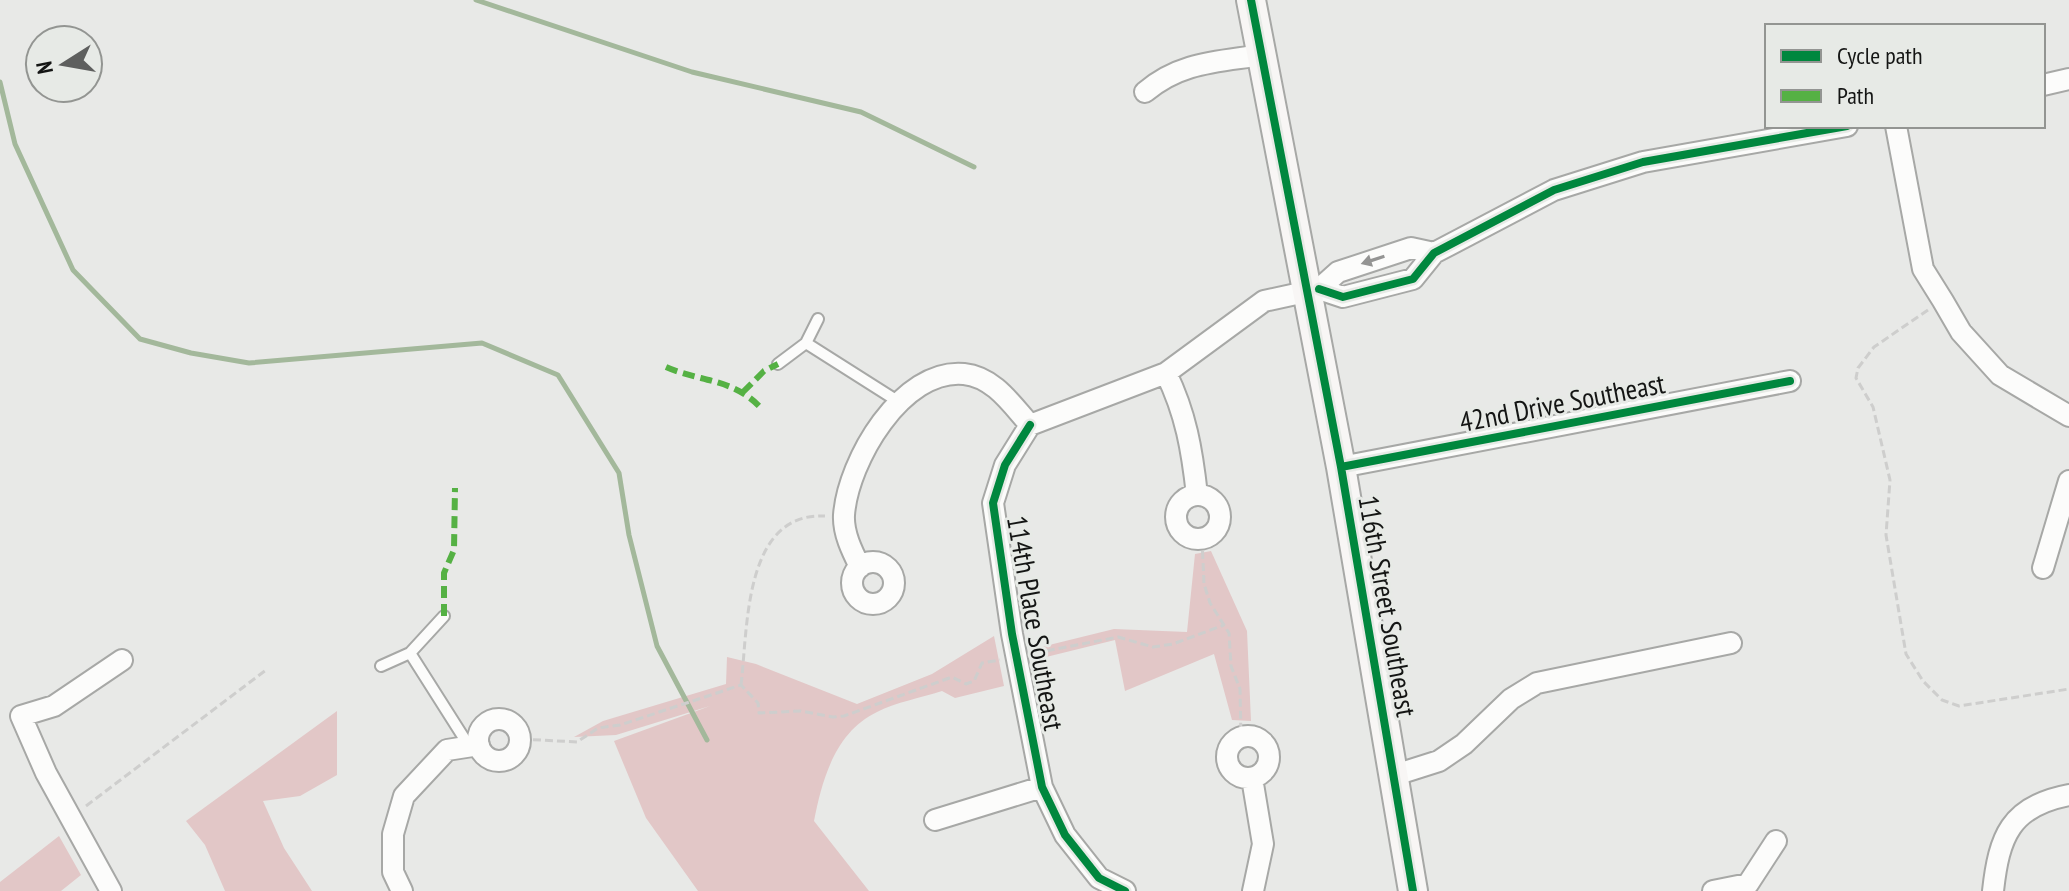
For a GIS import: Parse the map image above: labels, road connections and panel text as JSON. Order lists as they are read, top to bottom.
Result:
{
  "streets": {
    "street": ["42nd Drive Southeast", "116th Street Southeast", "114th Place Southeast"]
  },
  "crossings": [
    ["42nd Drive Southeast", "116th Street Southeast"]
  ],
  "legend": ["Cycle path", "Path"],
  "north": "left"
}
